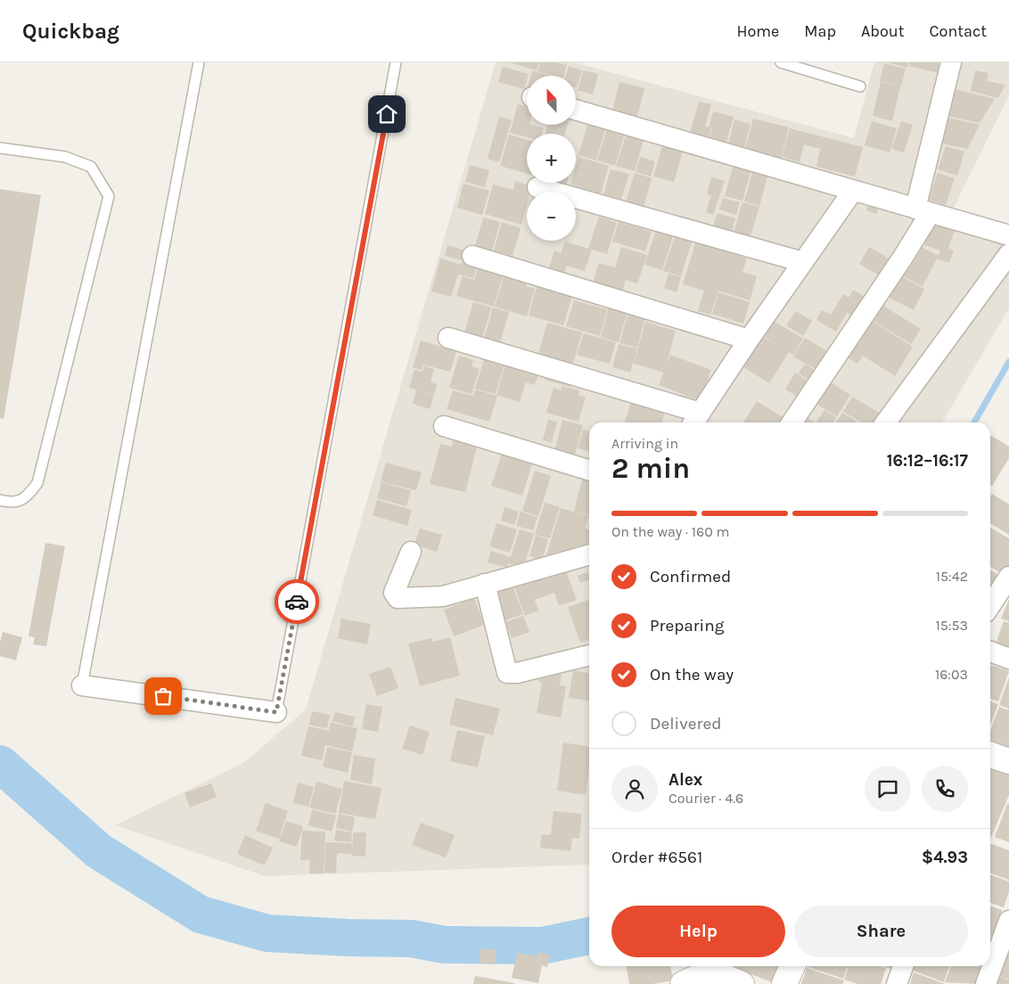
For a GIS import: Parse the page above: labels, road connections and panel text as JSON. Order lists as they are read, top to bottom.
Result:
{
  "north": "top",
  "page": {
    "header": "Quickbag",
    "nav": [
      "Home",
      "Map",
      "About",
      "Contact"
    ],
    "map_buttons": ["+", "−"],
    "heading": ["2 min", "Arriving in", "16:12–16:17"],
    "panel": [
      "Alex",
      "Courier · 4.6",
      "Order #6561",
      "$4.93"
    ],
    "bar": "On the way · 160 m",
    "list": [
      ["Confirmed", "15:42"],
      ["Preparing", "15:53"],
      ["On the way", "16:03"],
      "Delivered"
    ],
    "buttons": ["Help", "Share"]
  }
}
